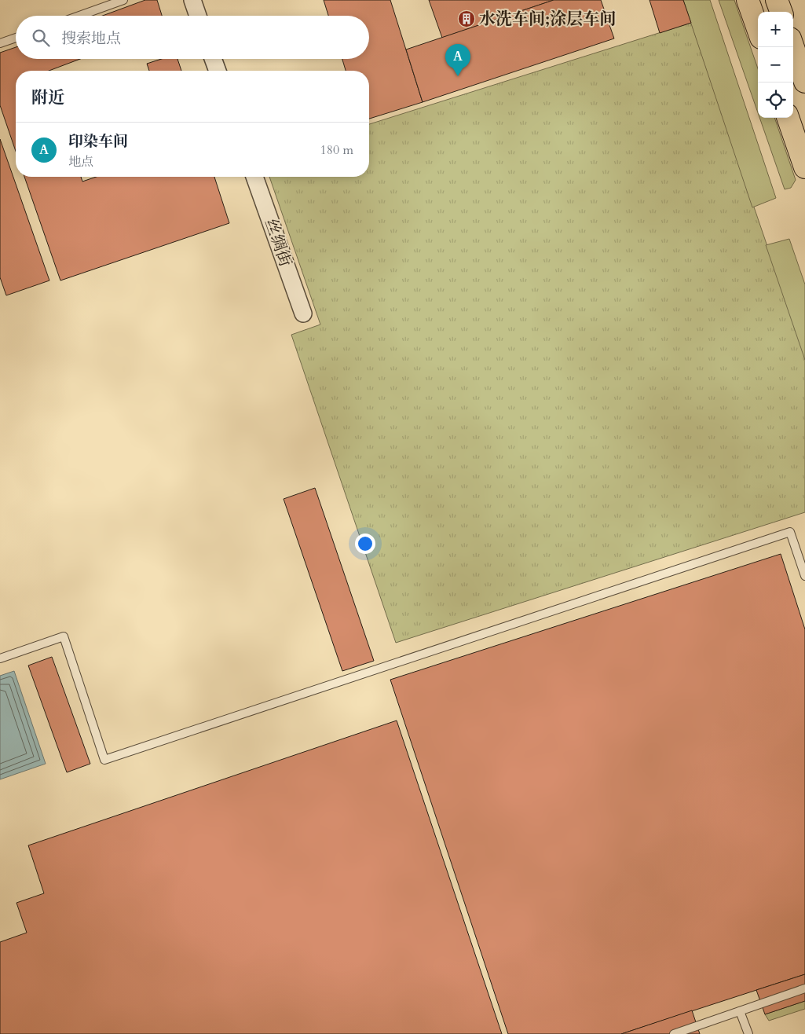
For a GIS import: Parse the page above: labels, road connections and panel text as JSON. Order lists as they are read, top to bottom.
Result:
{
  "streets": {
    "street": ["丝绸街"]
  },
  "places": {
    "building": ["水洗车间;涂层车间"]
  },
  "page": {
    "map_buttons": ["+", "−"],
    "search": "搜索地点",
    "pins": "A",
    "heading": "附近",
    "list": [
      {
        "mark": "A",
        "name": "印染车间",
        "note": "地点",
        "value": "180 m"
      }
    ]
  }
}
